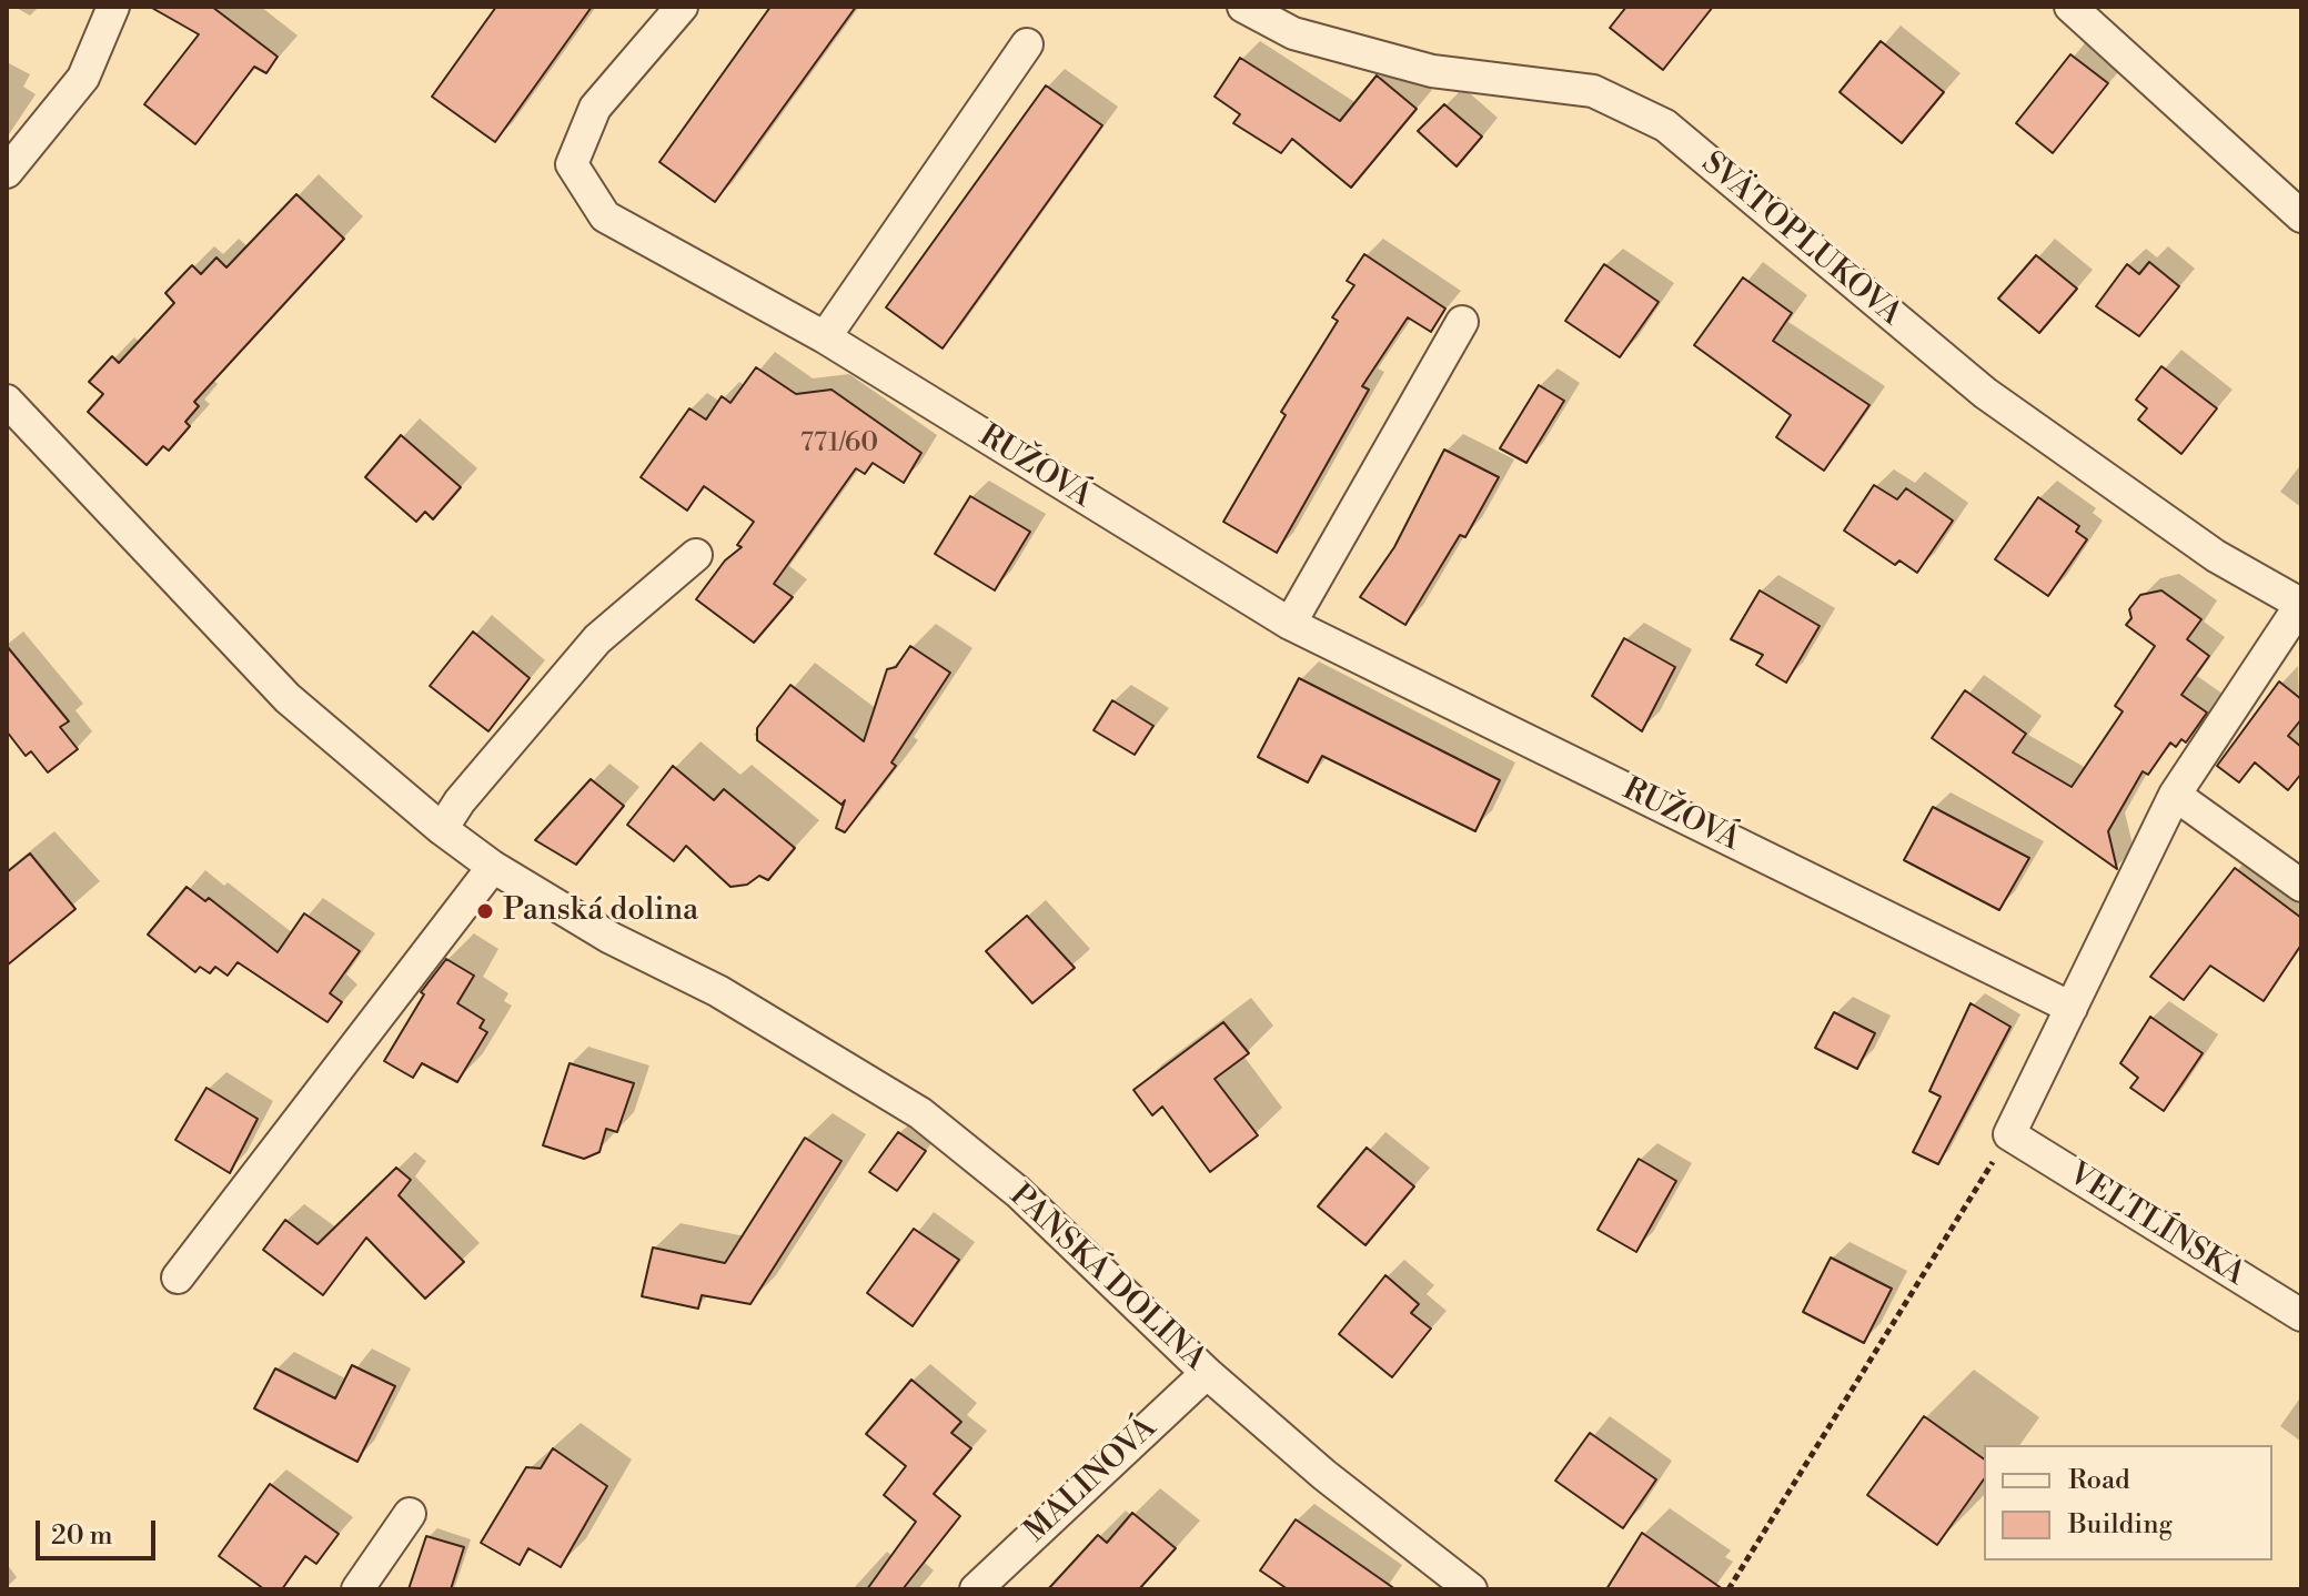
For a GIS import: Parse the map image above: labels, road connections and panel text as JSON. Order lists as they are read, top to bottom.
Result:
{
  "streets": {
    "street": [
      "SVÄTOPLUKOVA",
      "RUŽOVÁ",
      "VELTLÍNSKA",
      "PANSKÁ DOLINA",
      "MALINOVÁ"
    ]
  },
  "crossings": [
    ["PANSKÁ DOLINA", "MALINOVÁ"]
  ],
  "places": ["Panská dolina"],
  "house_numbers": ["771/60"],
  "legend": ["Road", "Building"],
  "scale_bar": "20 m"
}
